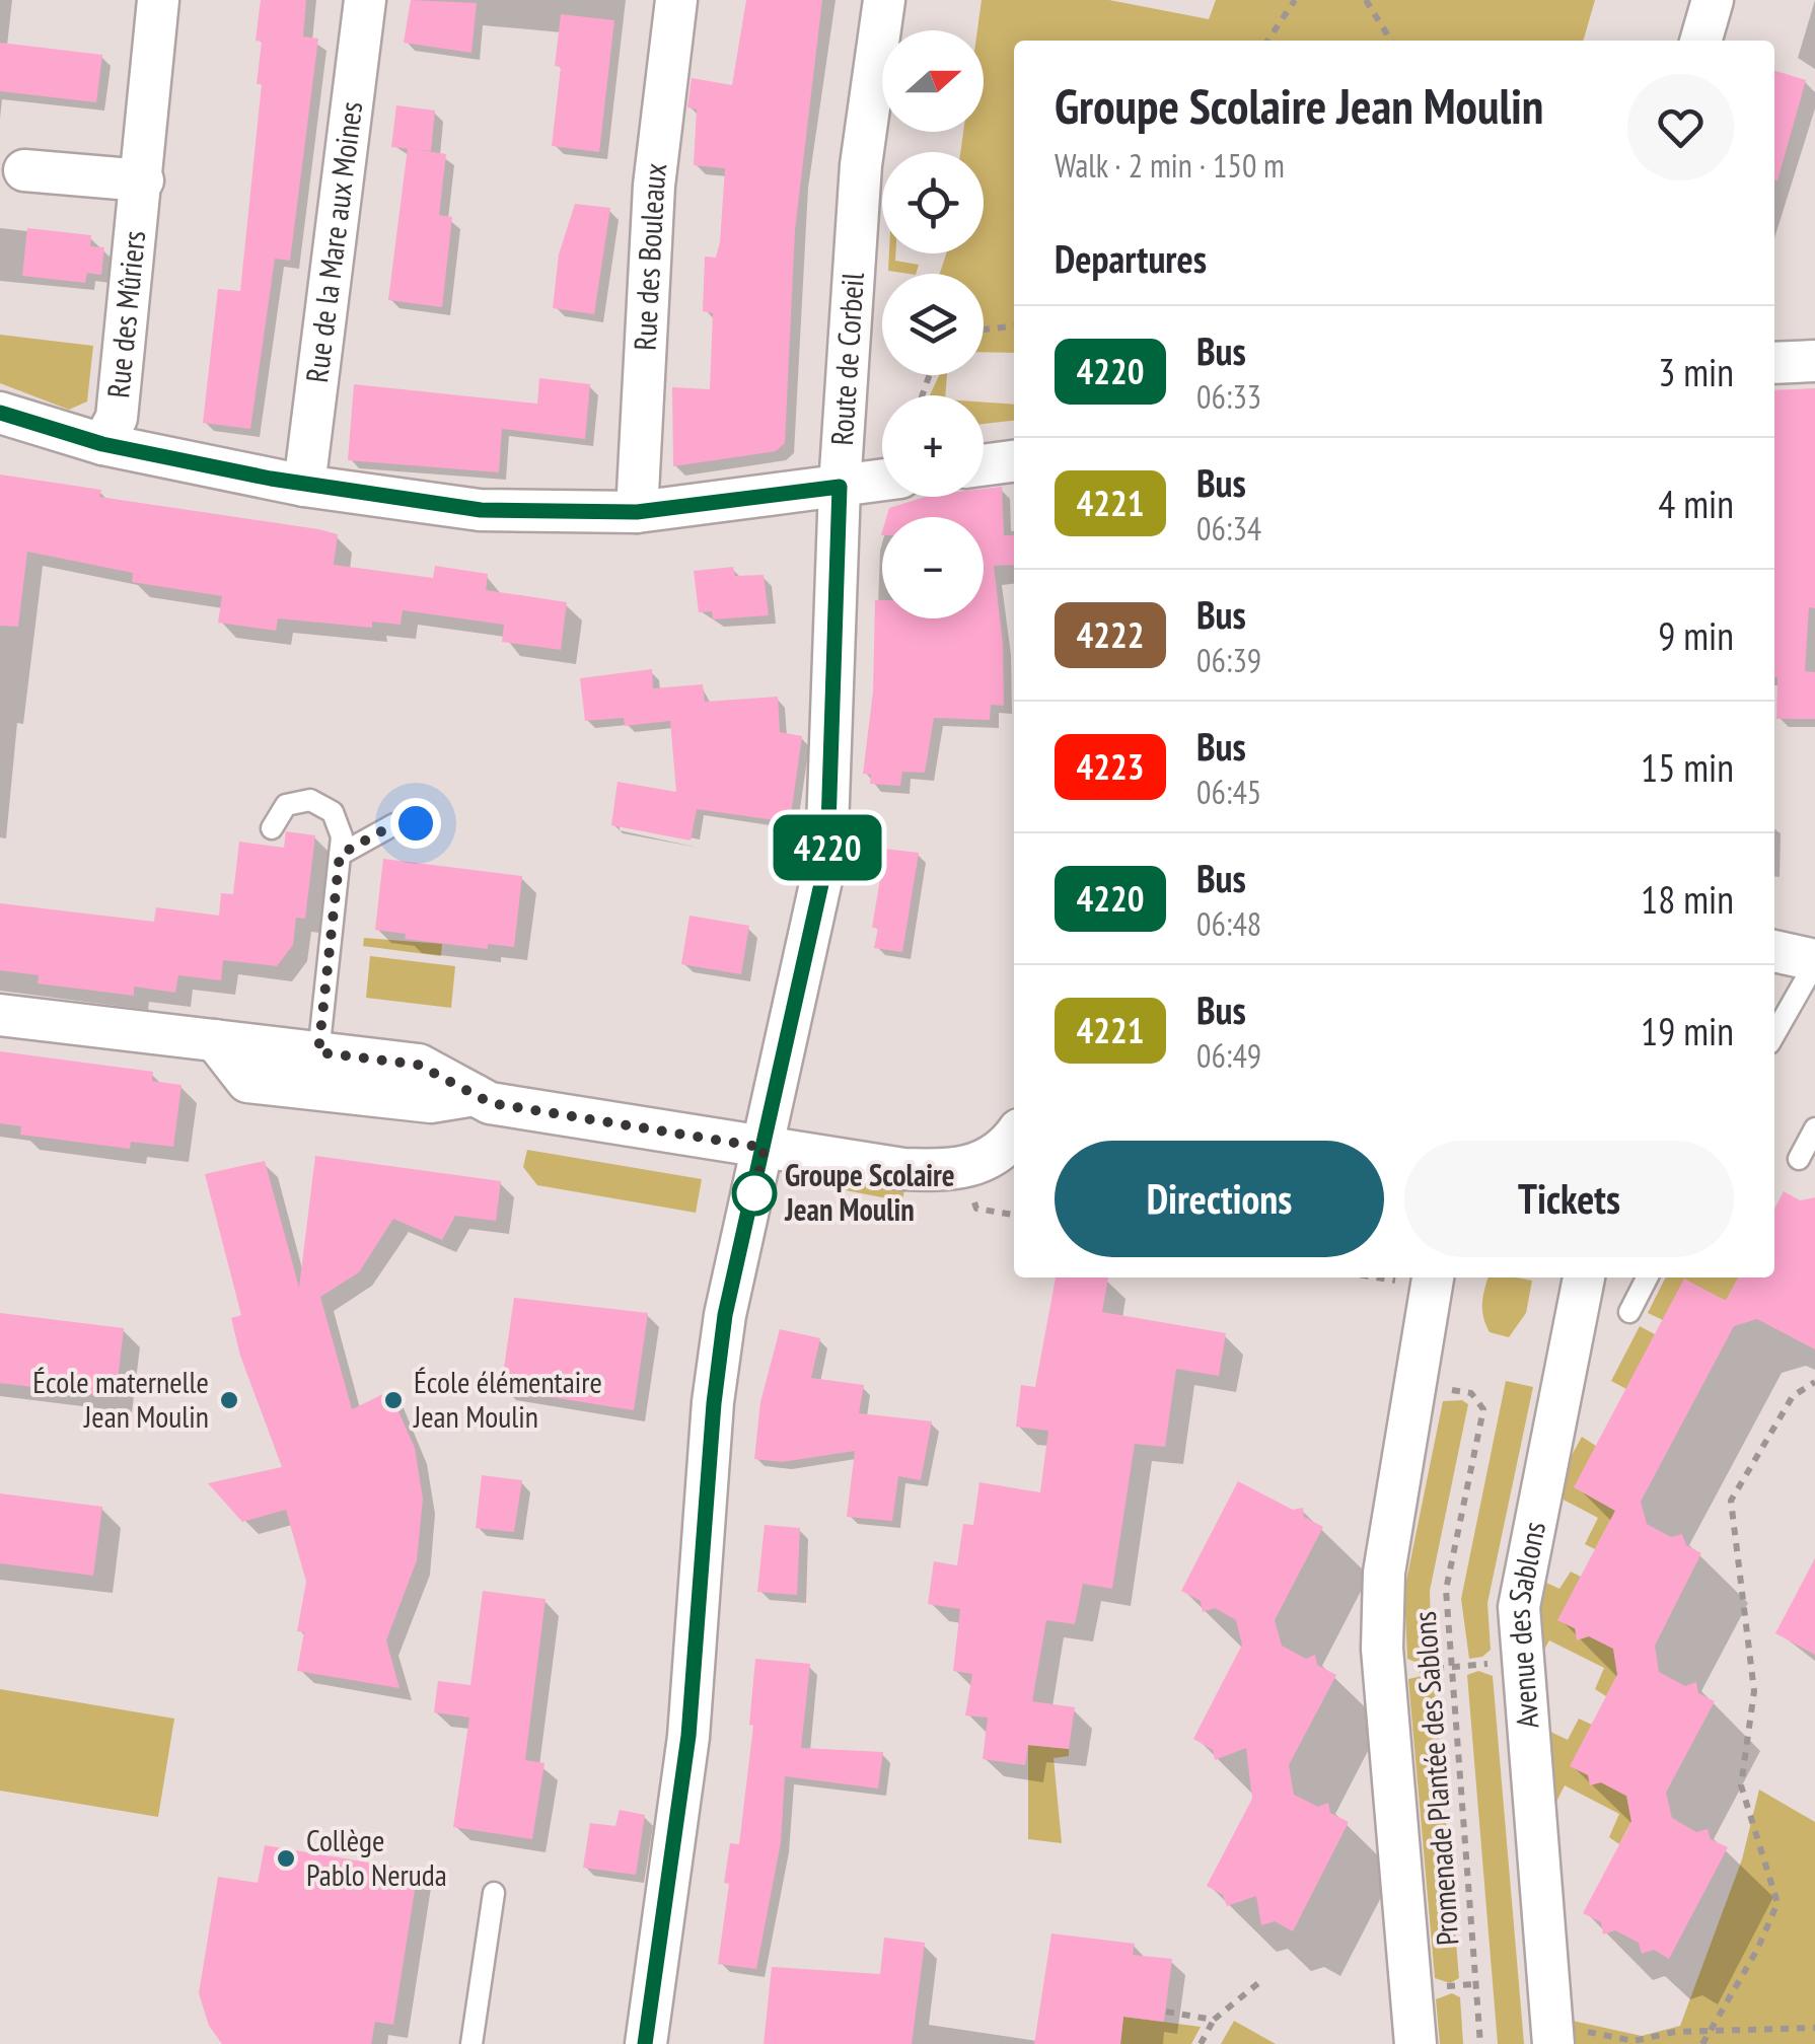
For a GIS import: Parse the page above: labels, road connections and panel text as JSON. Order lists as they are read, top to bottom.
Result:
{
  "streets": {
    "street": [
      "Rue de la Mare aux Moines",
      "Rue des Bouleaux",
      "Rue des Mûriers",
      "Route de Corbeil",
      "Avenue des Sablons"
    ],
    "path": ["Promenade Plantée des Sablons"]
  },
  "places": [
    "Groupe Scolaire Jean Moulin",
    "École maternelle Jean Moulin",
    "École élémentaire Jean Moulin",
    "Collège Pablo Neruda"
  ],
  "lines": ["bus line 4220"],
  "north": "right",
  "page": {
    "on_map": "4220",
    "map_buttons": ["+", "−"],
    "heading": [
      ["Groupe Scolaire Jean Moulin", "Walk · 2 min · 150 m"],
      "Departures"
    ],
    "list": [
      {
        "mark": "4220",
        "name": "Bus",
        "note": "06:33",
        "value": "3 min"
      },
      {
        "mark": "4221",
        "name": "Bus",
        "note": "06:34",
        "value": "4 min"
      },
      {
        "mark": "4222",
        "name": "Bus",
        "note": "06:39",
        "value": "9 min"
      },
      {
        "mark": "4223",
        "name": "Bus",
        "note": "06:45",
        "value": "15 min"
      },
      {
        "mark": "4220",
        "name": "Bus",
        "note": "06:48",
        "value": "18 min"
      },
      {
        "mark": "4221",
        "name": "Bus",
        "note": "06:49",
        "value": "19 min"
      }
    ],
    "buttons": ["Directions", "Tickets"]
  }
}
